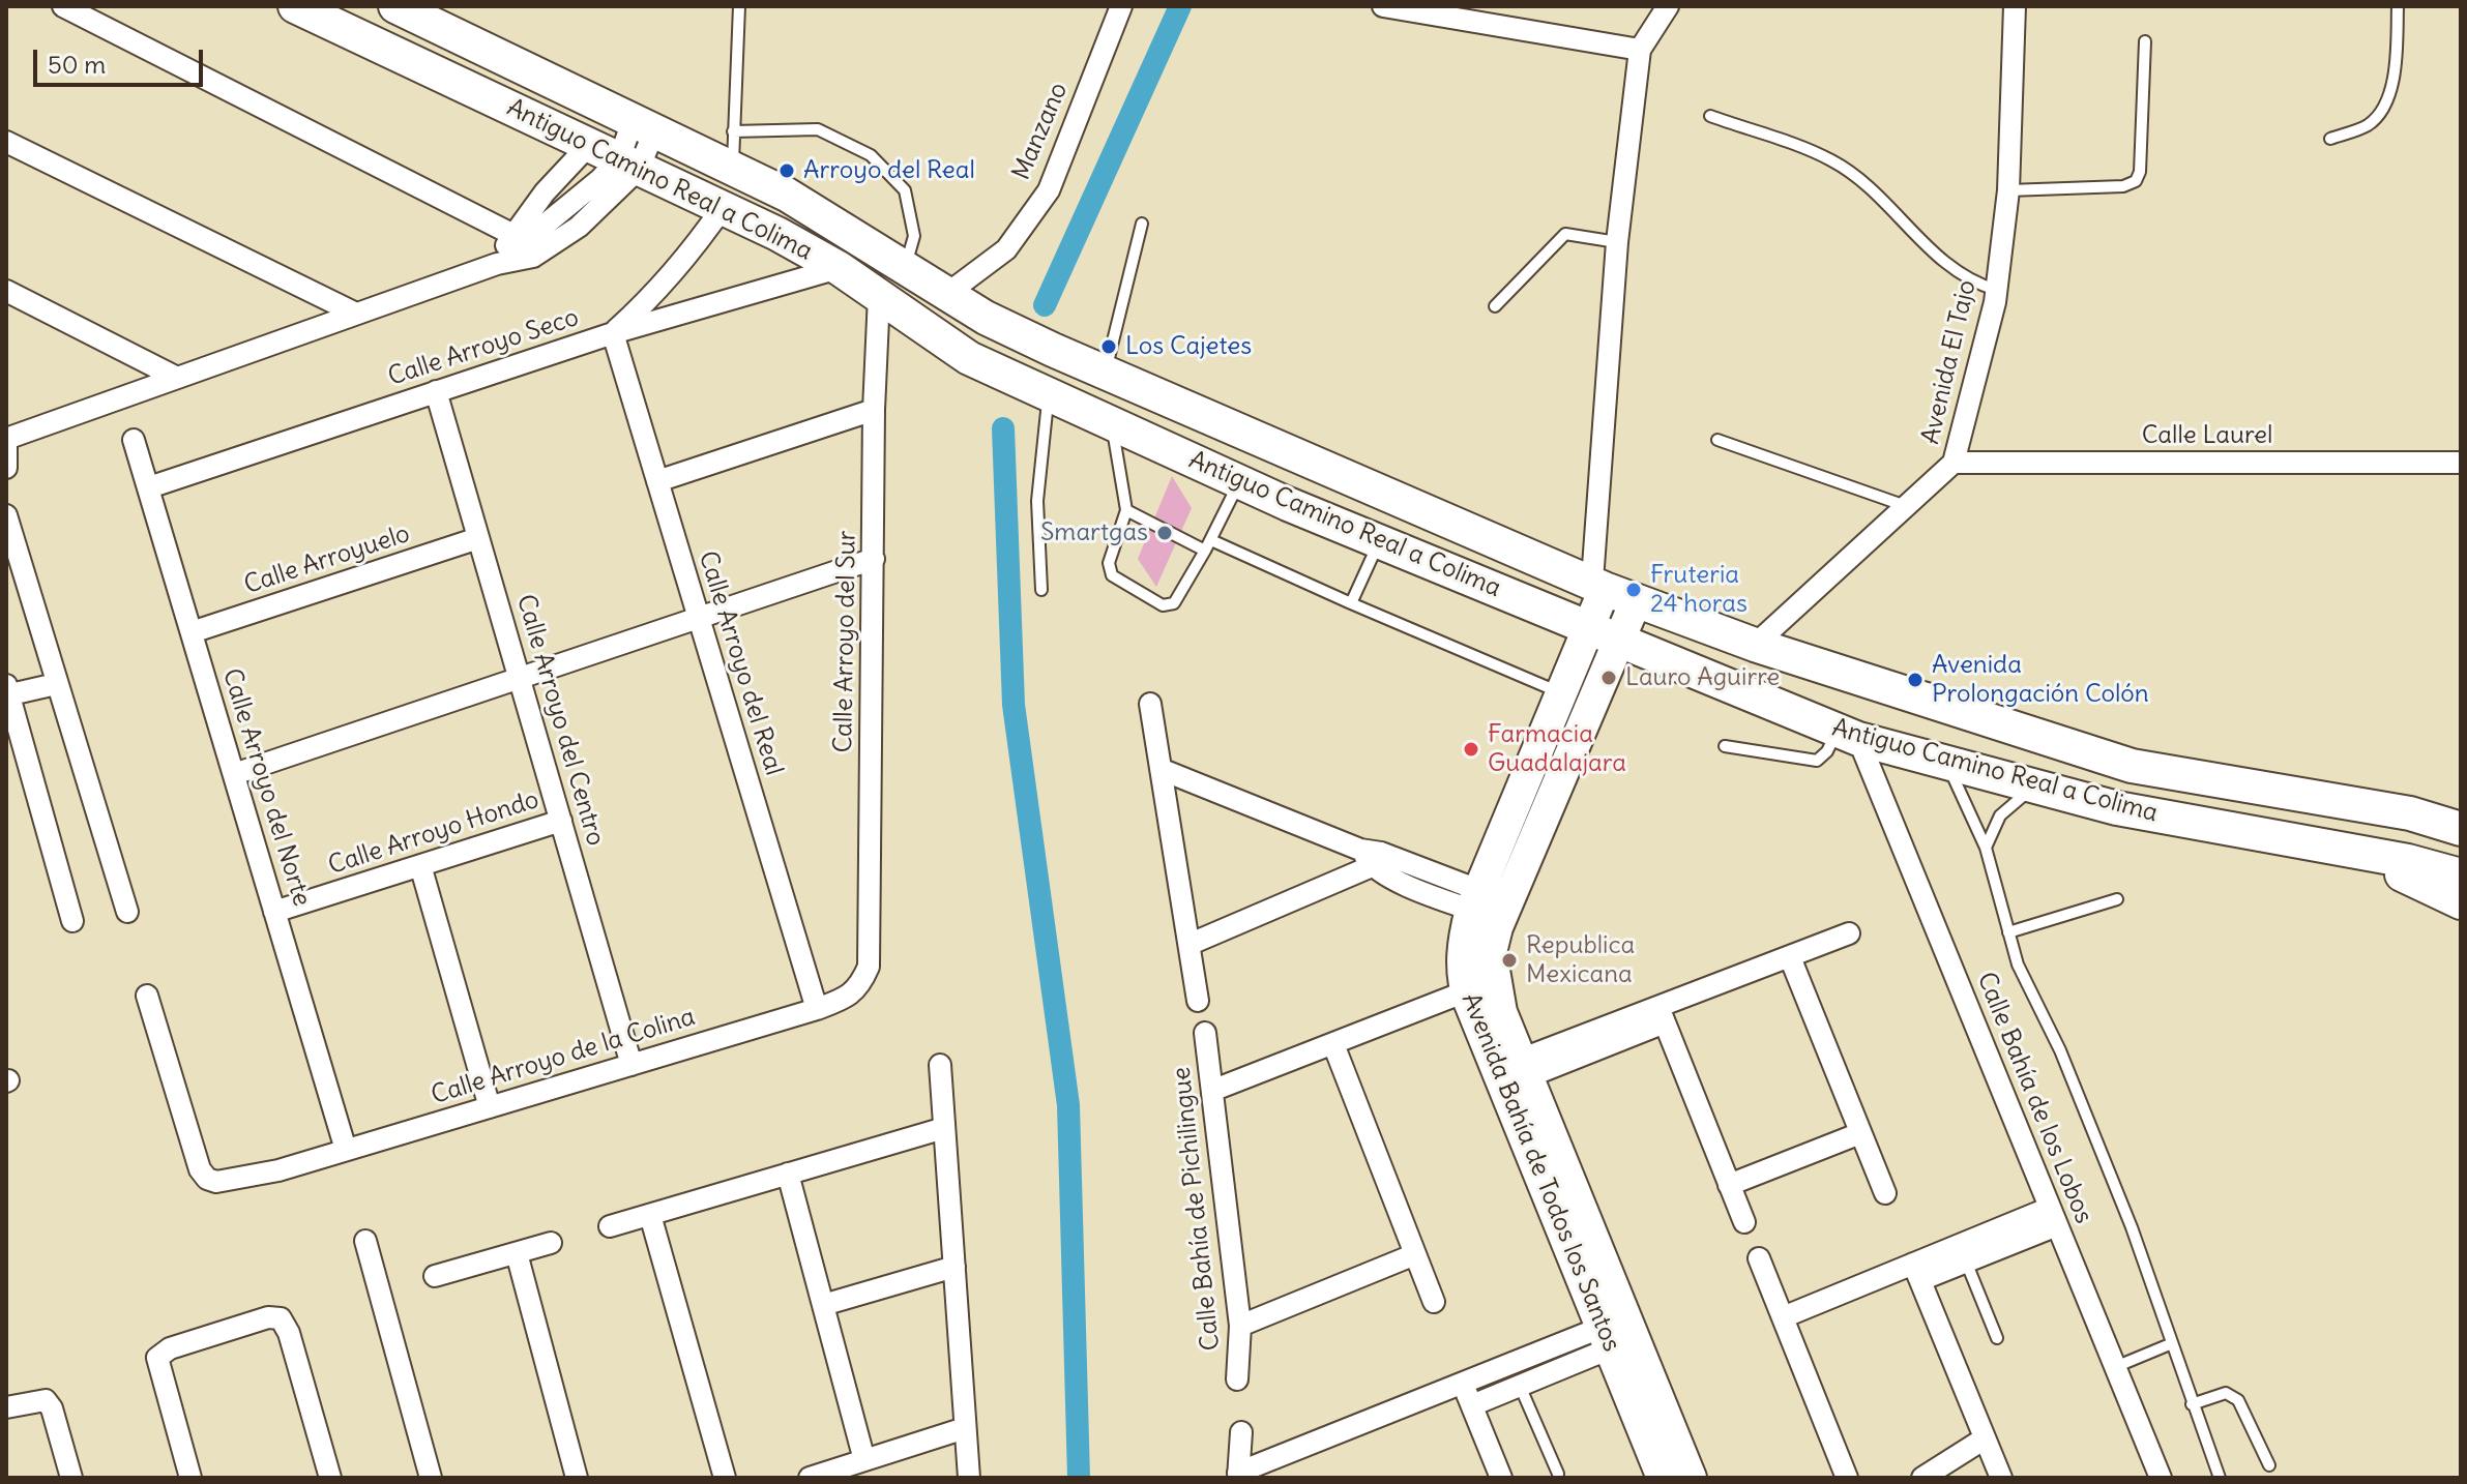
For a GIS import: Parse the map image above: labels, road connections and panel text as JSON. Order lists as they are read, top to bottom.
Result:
{
  "streets": {
    "main road": ["Antiguo Camino Real a Colima"],
    "street": [
      "Manzano",
      "Calle Arroyo Seco",
      "Avenida El Tajo",
      "Calle Laurel",
      "Calle Arroyuelo",
      "Calle Arroyo del Sur",
      "Calle Arroyo del Real",
      "Calle Arroyo del Centro",
      "Calle Arroyo del Norte",
      "Calle Arroyo Hondo",
      "Calle Arroyo de la Colina",
      "Calle Bahía de los Lobos",
      "Avenida Bahía de Todos los Santos",
      "Calle Bahía de Pichilingue"
    ]
  },
  "crossings": [
    ["Manzano", "Antiguo Camino Real a Colima"],
    ["Antiguo Camino Real a Colima", "Calle Arroyo Seco"],
    ["Antiguo Camino Real a Colima", "Avenida El Tajo"],
    ["Antiguo Camino Real a Colima", "Calle Arroyo del Sur"],
    ["Antiguo Camino Real a Colima", "Calle Bahía de los Lobos"],
    ["Antiguo Camino Real a Colima", "Avenida Bahía de Todos los Santos"],
    ["Calle Arroyo Seco", "Calle Arroyo del Real"],
    ["Calle Arroyo Seco", "Calle Arroyo del Centro"],
    ["Calle Arroyo Seco", "Calle Arroyo del Norte"],
    ["Avenida El Tajo", "Calle Laurel"],
    ["Calle Arroyuelo", "Calle Arroyo del Centro"],
    ["Calle Arroyuelo", "Calle Arroyo del Norte"],
    ["Calle Arroyo del Sur", "Calle Arroyo de la Colina"],
    ["Calle Arroyo del Real", "Calle Arroyo de la Colina"],
    ["Calle Arroyo del Centro", "Calle Arroyo Hondo"],
    ["Calle Arroyo del Centro", "Calle Arroyo de la Colina"],
    ["Calle Arroyo del Norte", "Calle Arroyo Hondo"],
    ["Calle Arroyo del Norte", "Calle Arroyo de la Colina"]
  ],
  "places": [
    "Arroyo del Real",
    "Los Cajetes",
    "Smartgas",
    "Fruteria 24 horas",
    "Lauro Aguirre",
    "Avenida Prolongación Colón",
    "Farmacia Guadalajara",
    "Republica Mexicana"
  ],
  "scale_bar": "50 m"
}
